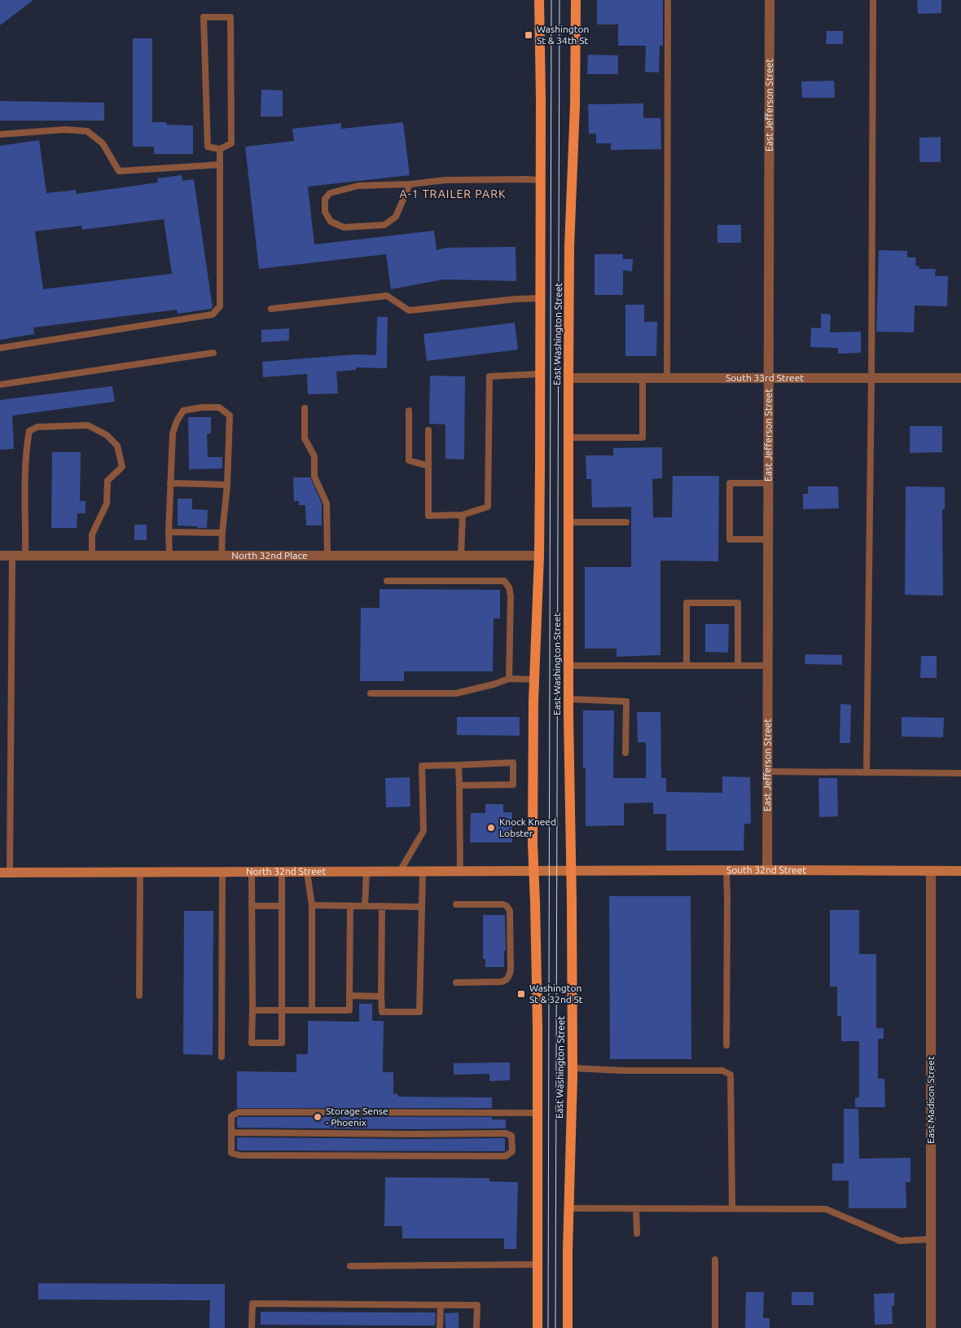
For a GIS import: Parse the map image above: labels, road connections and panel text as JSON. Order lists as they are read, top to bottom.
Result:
{
  "streets": {
    "main road": ["East Washington Street", "South 32nd Street", "North 32nd Street"],
    "street": [
      "East Jefferson Street",
      "South 33rd Street",
      "North 32nd Place",
      "East Madison Street"
    ]
  },
  "crossings": [
    ["East Jefferson Street", "South 33rd Street"],
    ["East Jefferson Street", "South 32nd Street"],
    ["East Washington Street", "South 33rd Street"],
    ["East Washington Street", "North 32nd Place"],
    ["East Washington Street", "South 32nd Street"],
    ["East Washington Street", "North 32nd Street"],
    ["South 32nd Street", "North 32nd Street"],
    ["South 32nd Street", "East Madison Street"]
  ],
  "districts": ["A-1 TRAILER PARK"],
  "places": {
    "transit": ["Washington St & 34th St", "Washington St & 32nd St"],
    "other": ["Knock Kneed Lobster", "Storage Sense - Phoenix"]
  }
}
